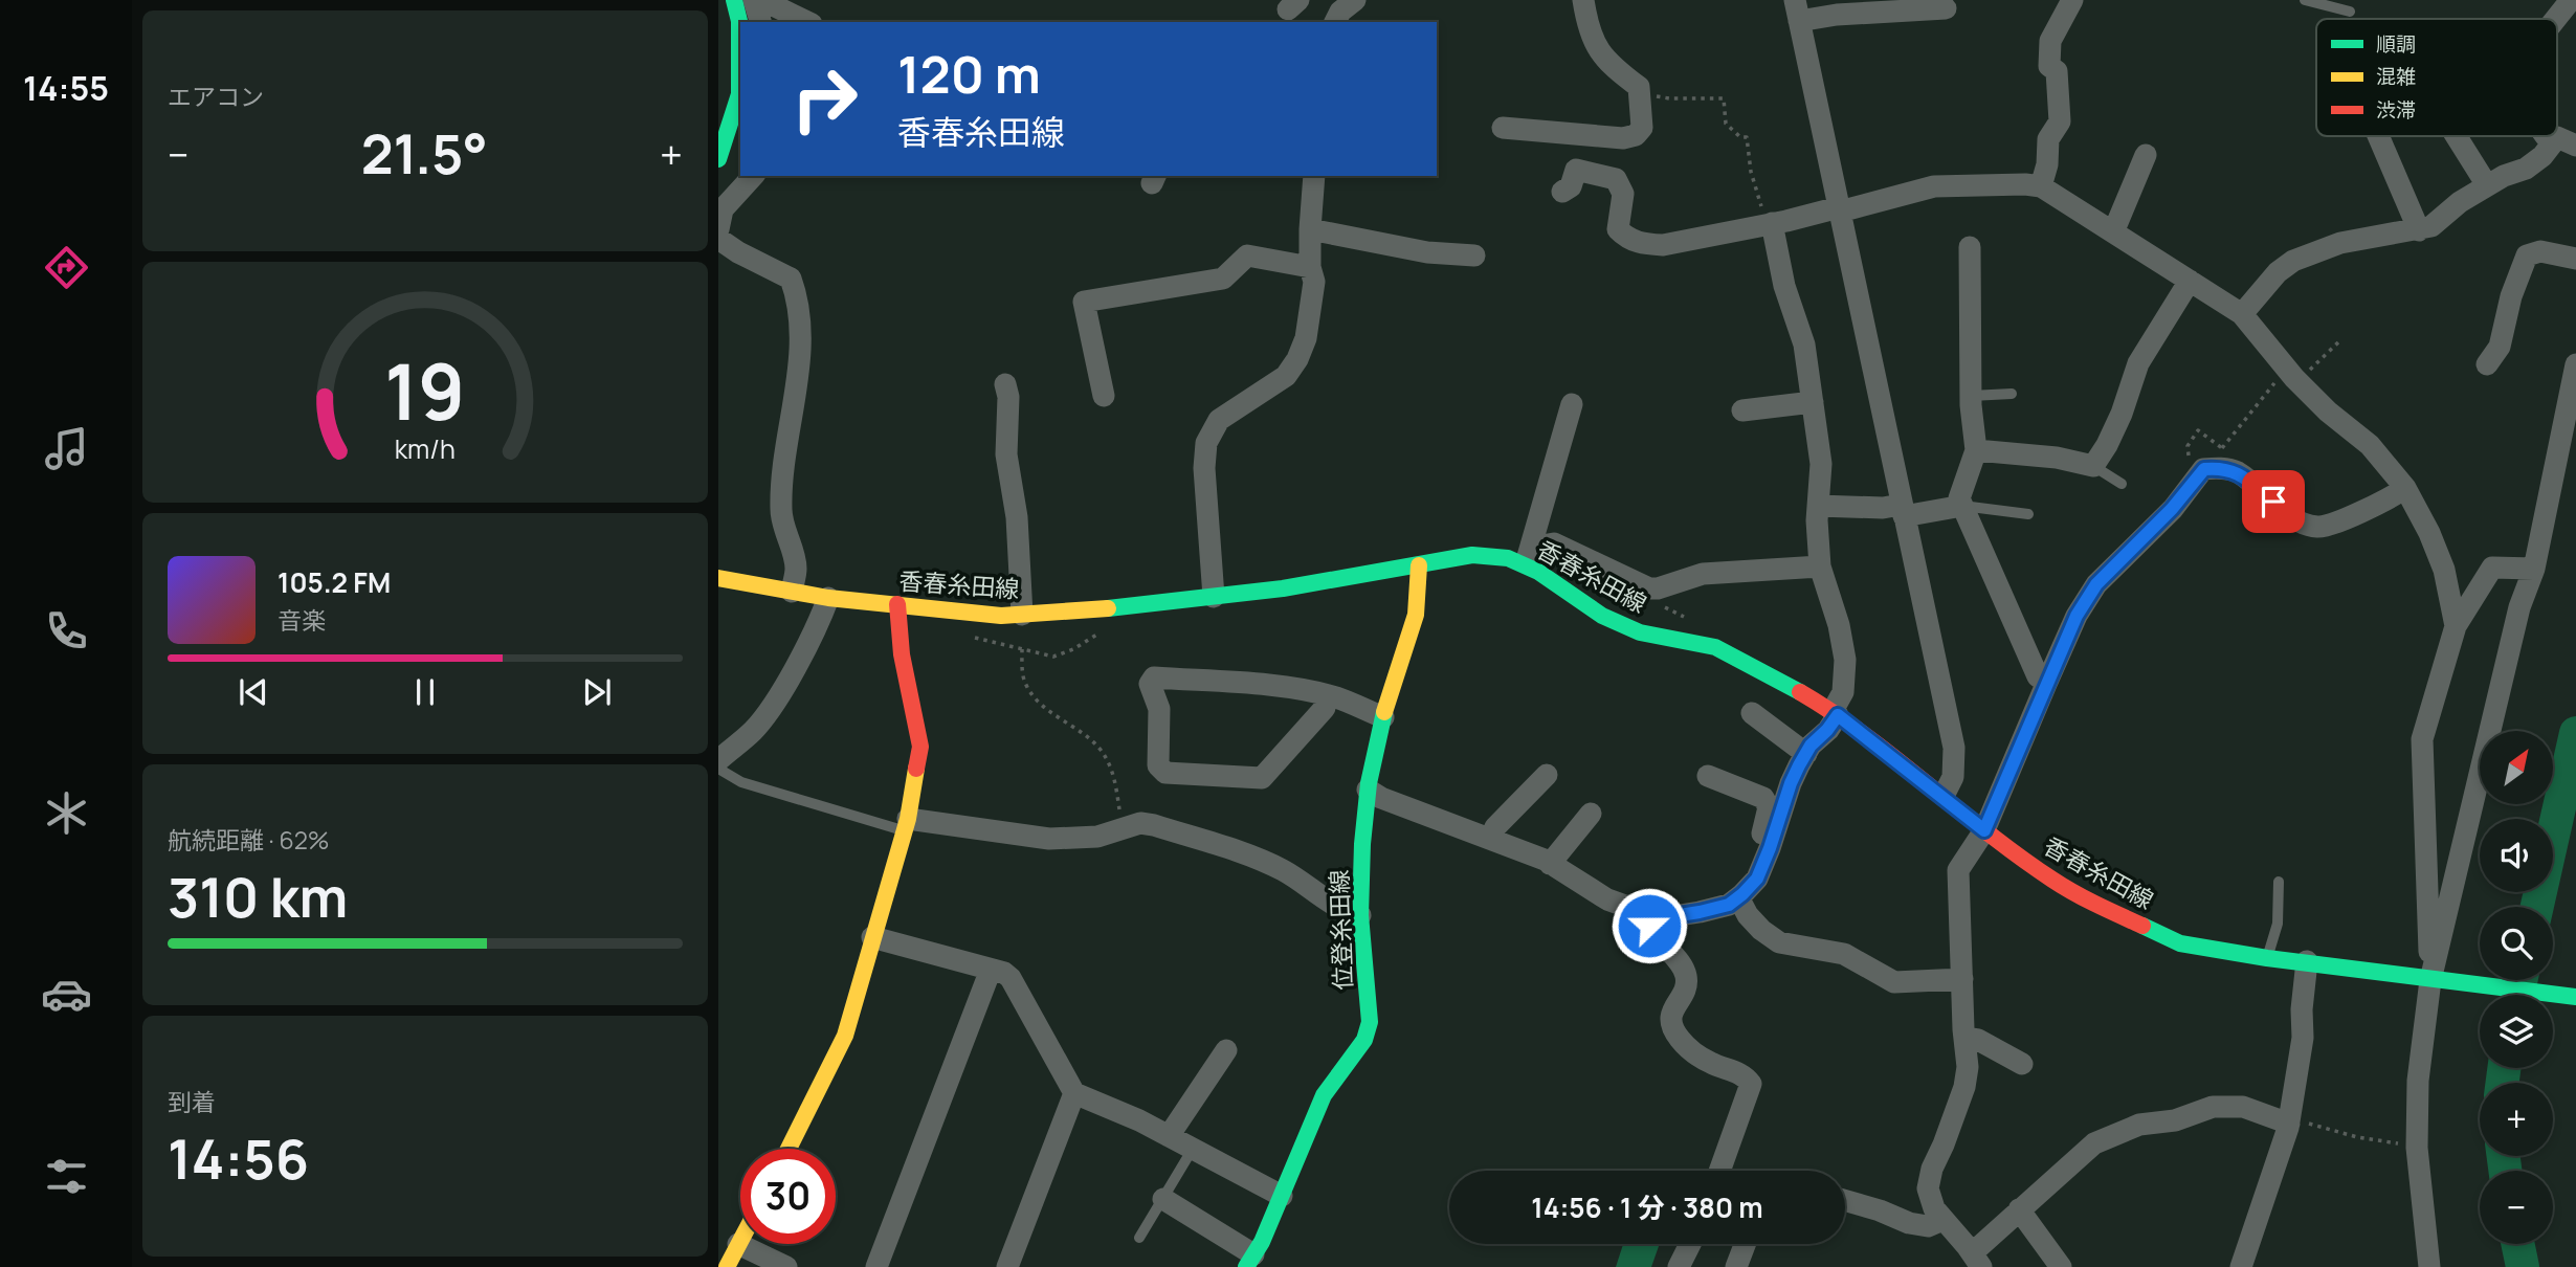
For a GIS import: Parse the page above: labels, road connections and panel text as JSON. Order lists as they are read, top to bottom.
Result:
{
  "streets": {
    "main road": ["香春糸田線", "位登糸田線"]
  },
  "crossings": [
    ["香春糸田線", "位登糸田線"]
  ],
  "legend": ["順調", "混雑", "渋滞"],
  "north": "top right",
  "page": {
    "tabs": "14:55",
    "tile": [
      "エアコン",
      ["航続距離 · 62%", "310 km"],
      ["到着", "14:56"]
    ],
    "turn": ["120 m", "香春糸田線"],
    "heat": ["−", "21.5°", "+"],
    "song": ["105.2 FM", "音楽"],
    "map_buttons": ["+", "−"],
    "limit": "30",
    "trip": "14:56 · 1 分 · 380 m",
    "gauge": ["19", "km/h"]
  }
}
